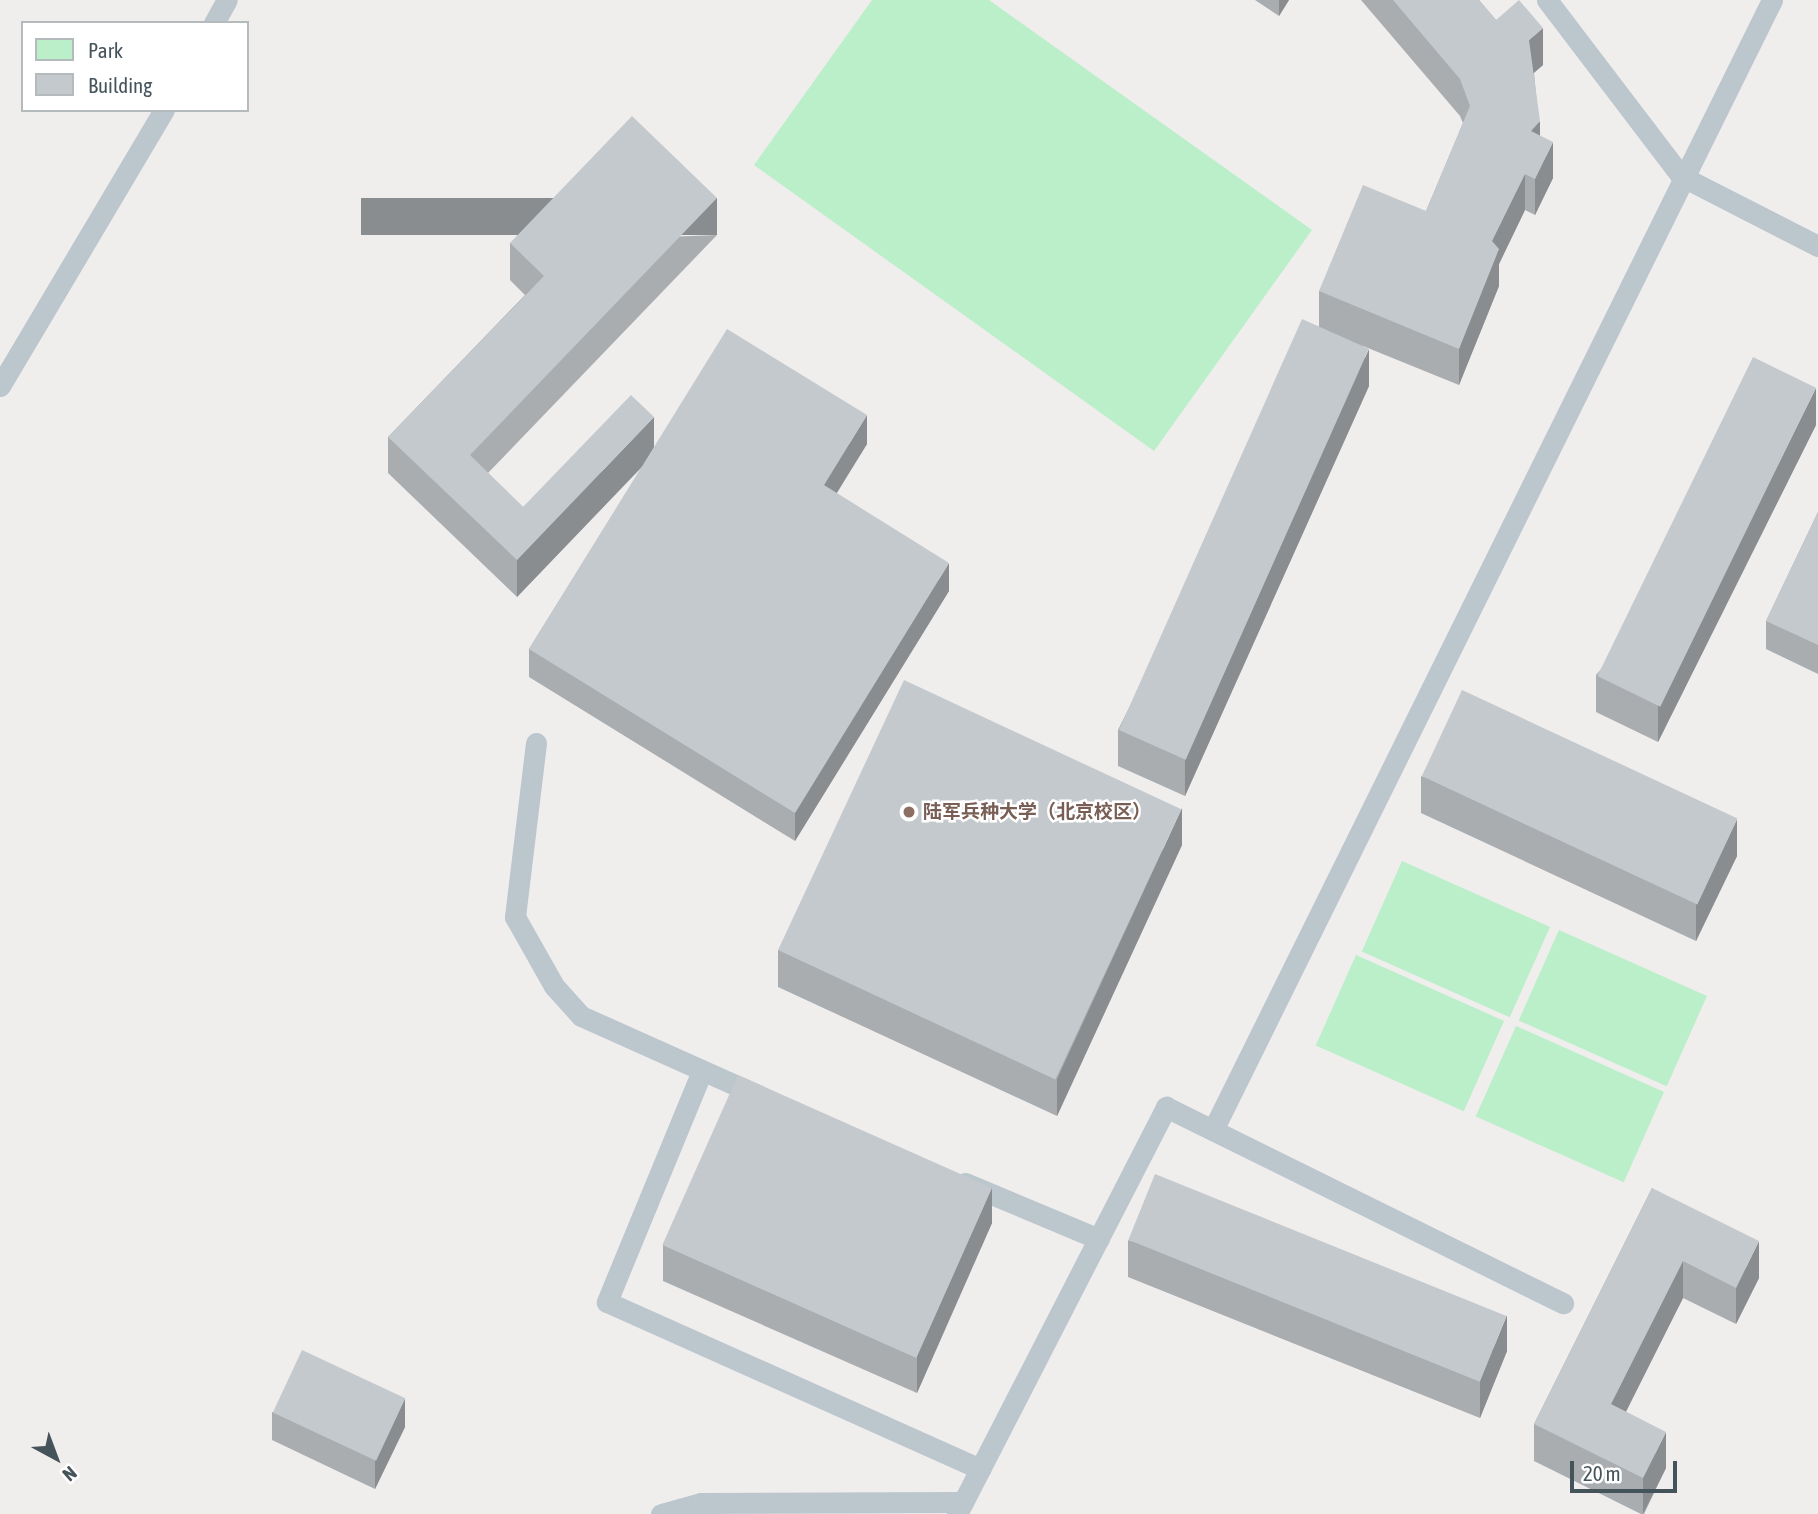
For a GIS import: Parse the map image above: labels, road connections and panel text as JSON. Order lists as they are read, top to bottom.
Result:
{
  "places": ["陆军兵种大学（北京校区）"],
  "legend": ["Park", "Building"],
  "scale_bar": "20 m",
  "north": "bottom right"
}
